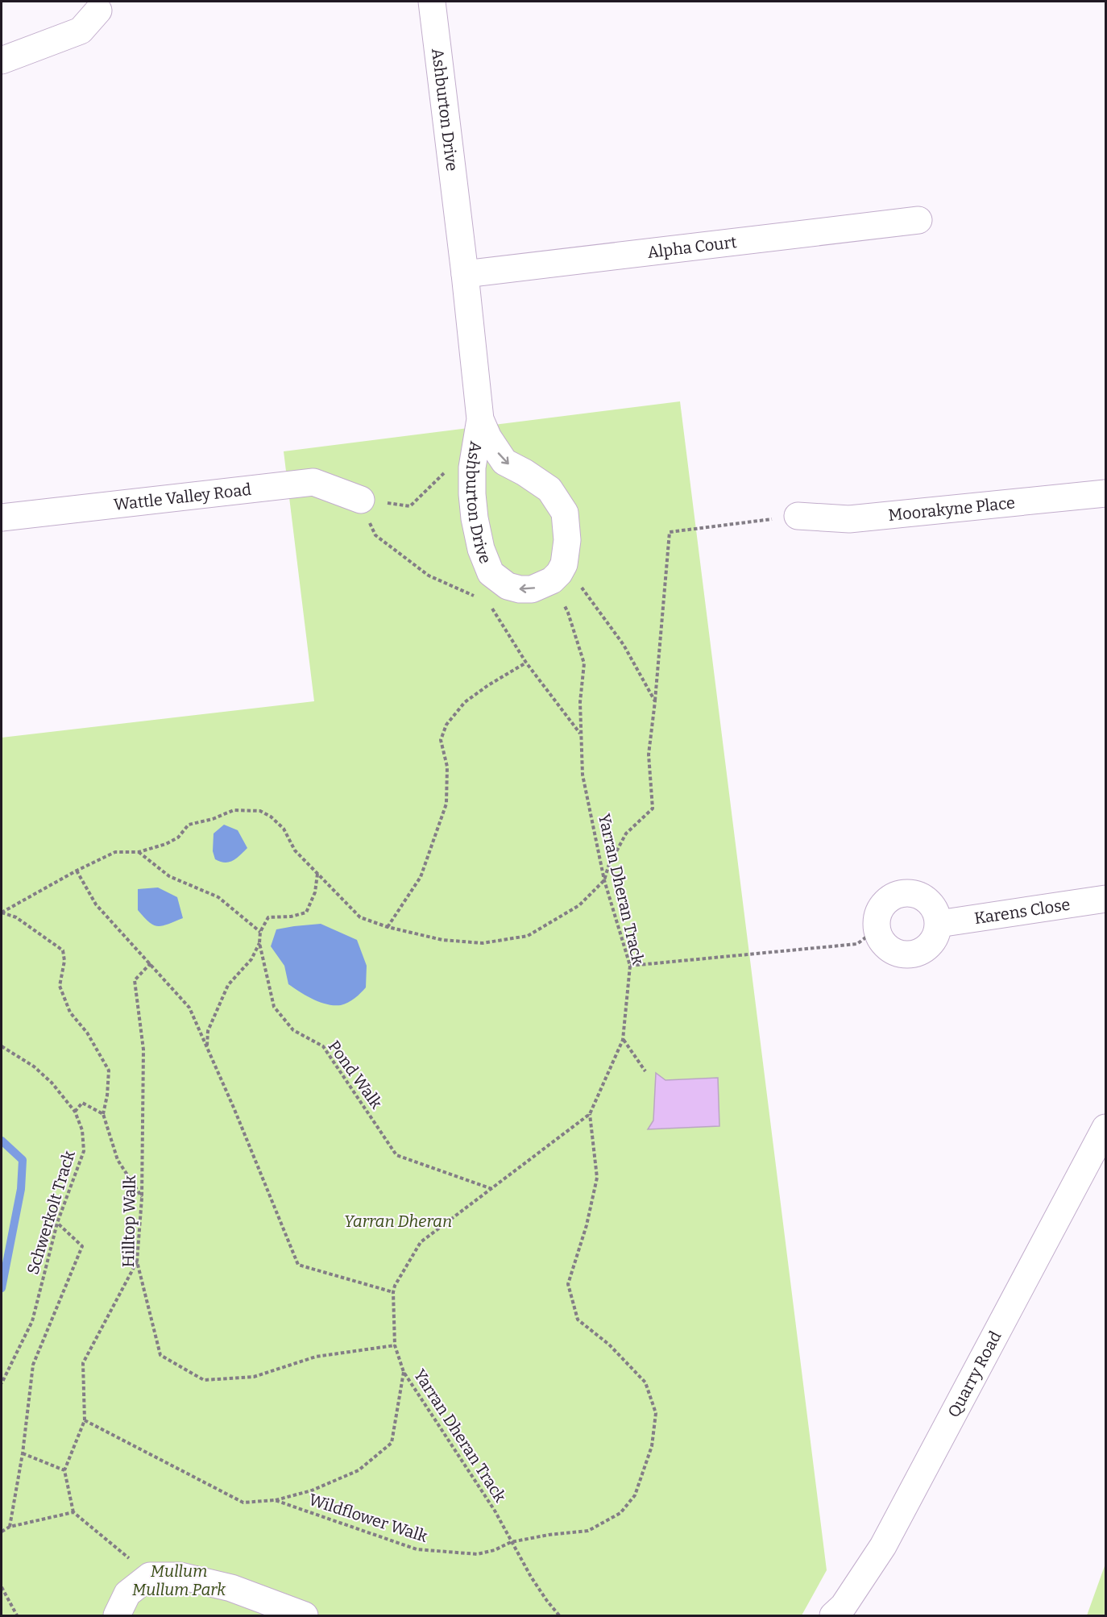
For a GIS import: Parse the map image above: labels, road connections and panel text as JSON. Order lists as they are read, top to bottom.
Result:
{
  "streets": {
    "street": [
      "Ashburton Drive",
      "Alpha Court",
      "Wattle Valley Road",
      "Moorakyne Place",
      "Karens Close",
      "Quarry Road"
    ],
    "path": [
      "Yarran Dheran Track",
      "Pond Walk",
      "Schwerkolt Track",
      "Hilltop Walk",
      "Wildflower Walk"
    ]
  },
  "crossings": [
    ["Ashburton Drive", "Alpha Court"],
    ["Ashburton Drive", "Yarran Dheran Track"],
    ["Yarran Dheran Track", "Pond Walk"],
    ["Yarran Dheran Track", "Hilltop Walk"],
    ["Yarran Dheran Track", "Wildflower Walk"]
  ],
  "parks": ["Yarran Dheran", "Mullum Mullum Park"]
}
